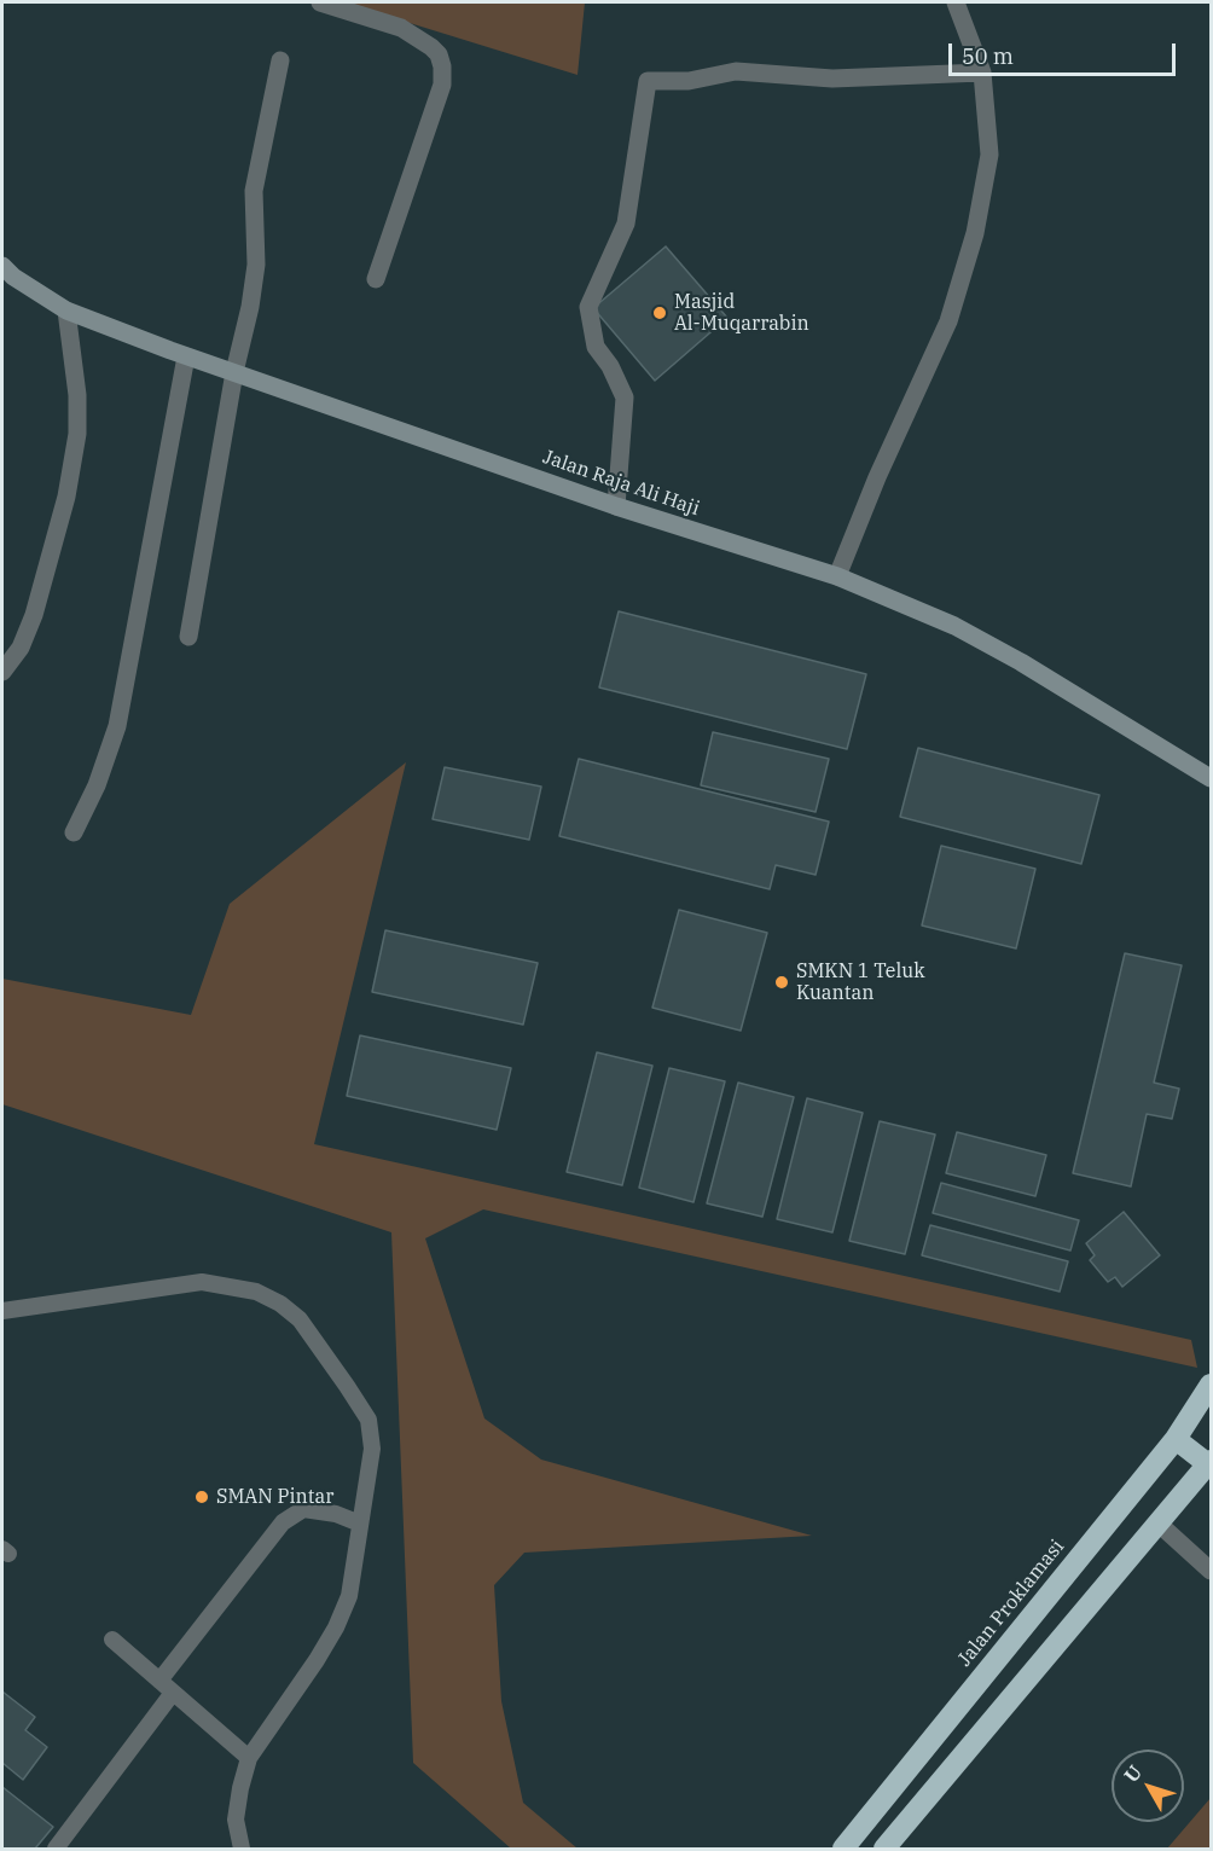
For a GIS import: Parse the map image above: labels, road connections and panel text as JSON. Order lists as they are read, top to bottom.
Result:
{
  "streets": {
    "highway": ["Jalan Proklamasi"],
    "street": ["Jalan Raja Ali Haji"]
  },
  "places": ["Masjid Al-Muqarrabin", "SMKN 1 Teluk Kuantan", "SMAN Pintar"],
  "scale_bar": "50 m",
  "north": "top left"
}
